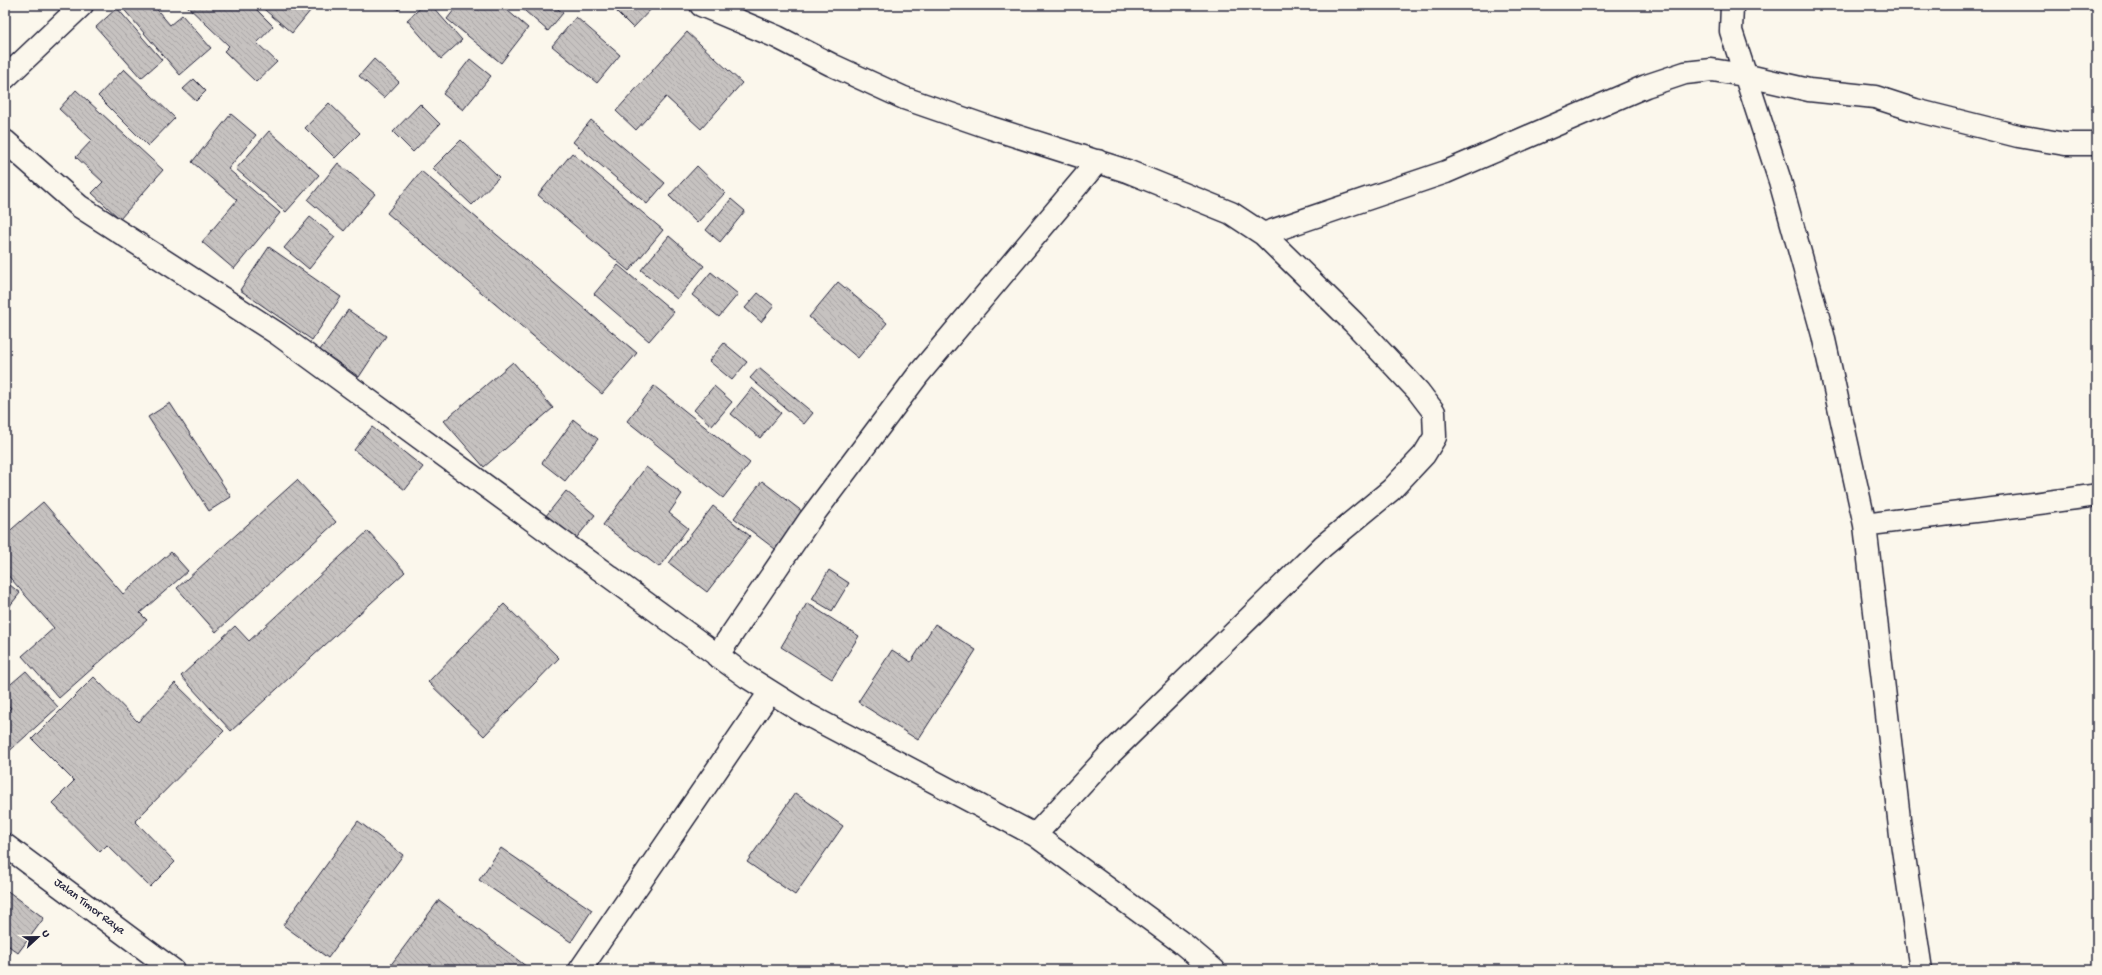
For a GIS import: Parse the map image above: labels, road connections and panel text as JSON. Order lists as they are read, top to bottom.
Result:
{
  "streets": {
    "main road": ["Jalan Timor Raya"]
  },
  "north": "right"
}
